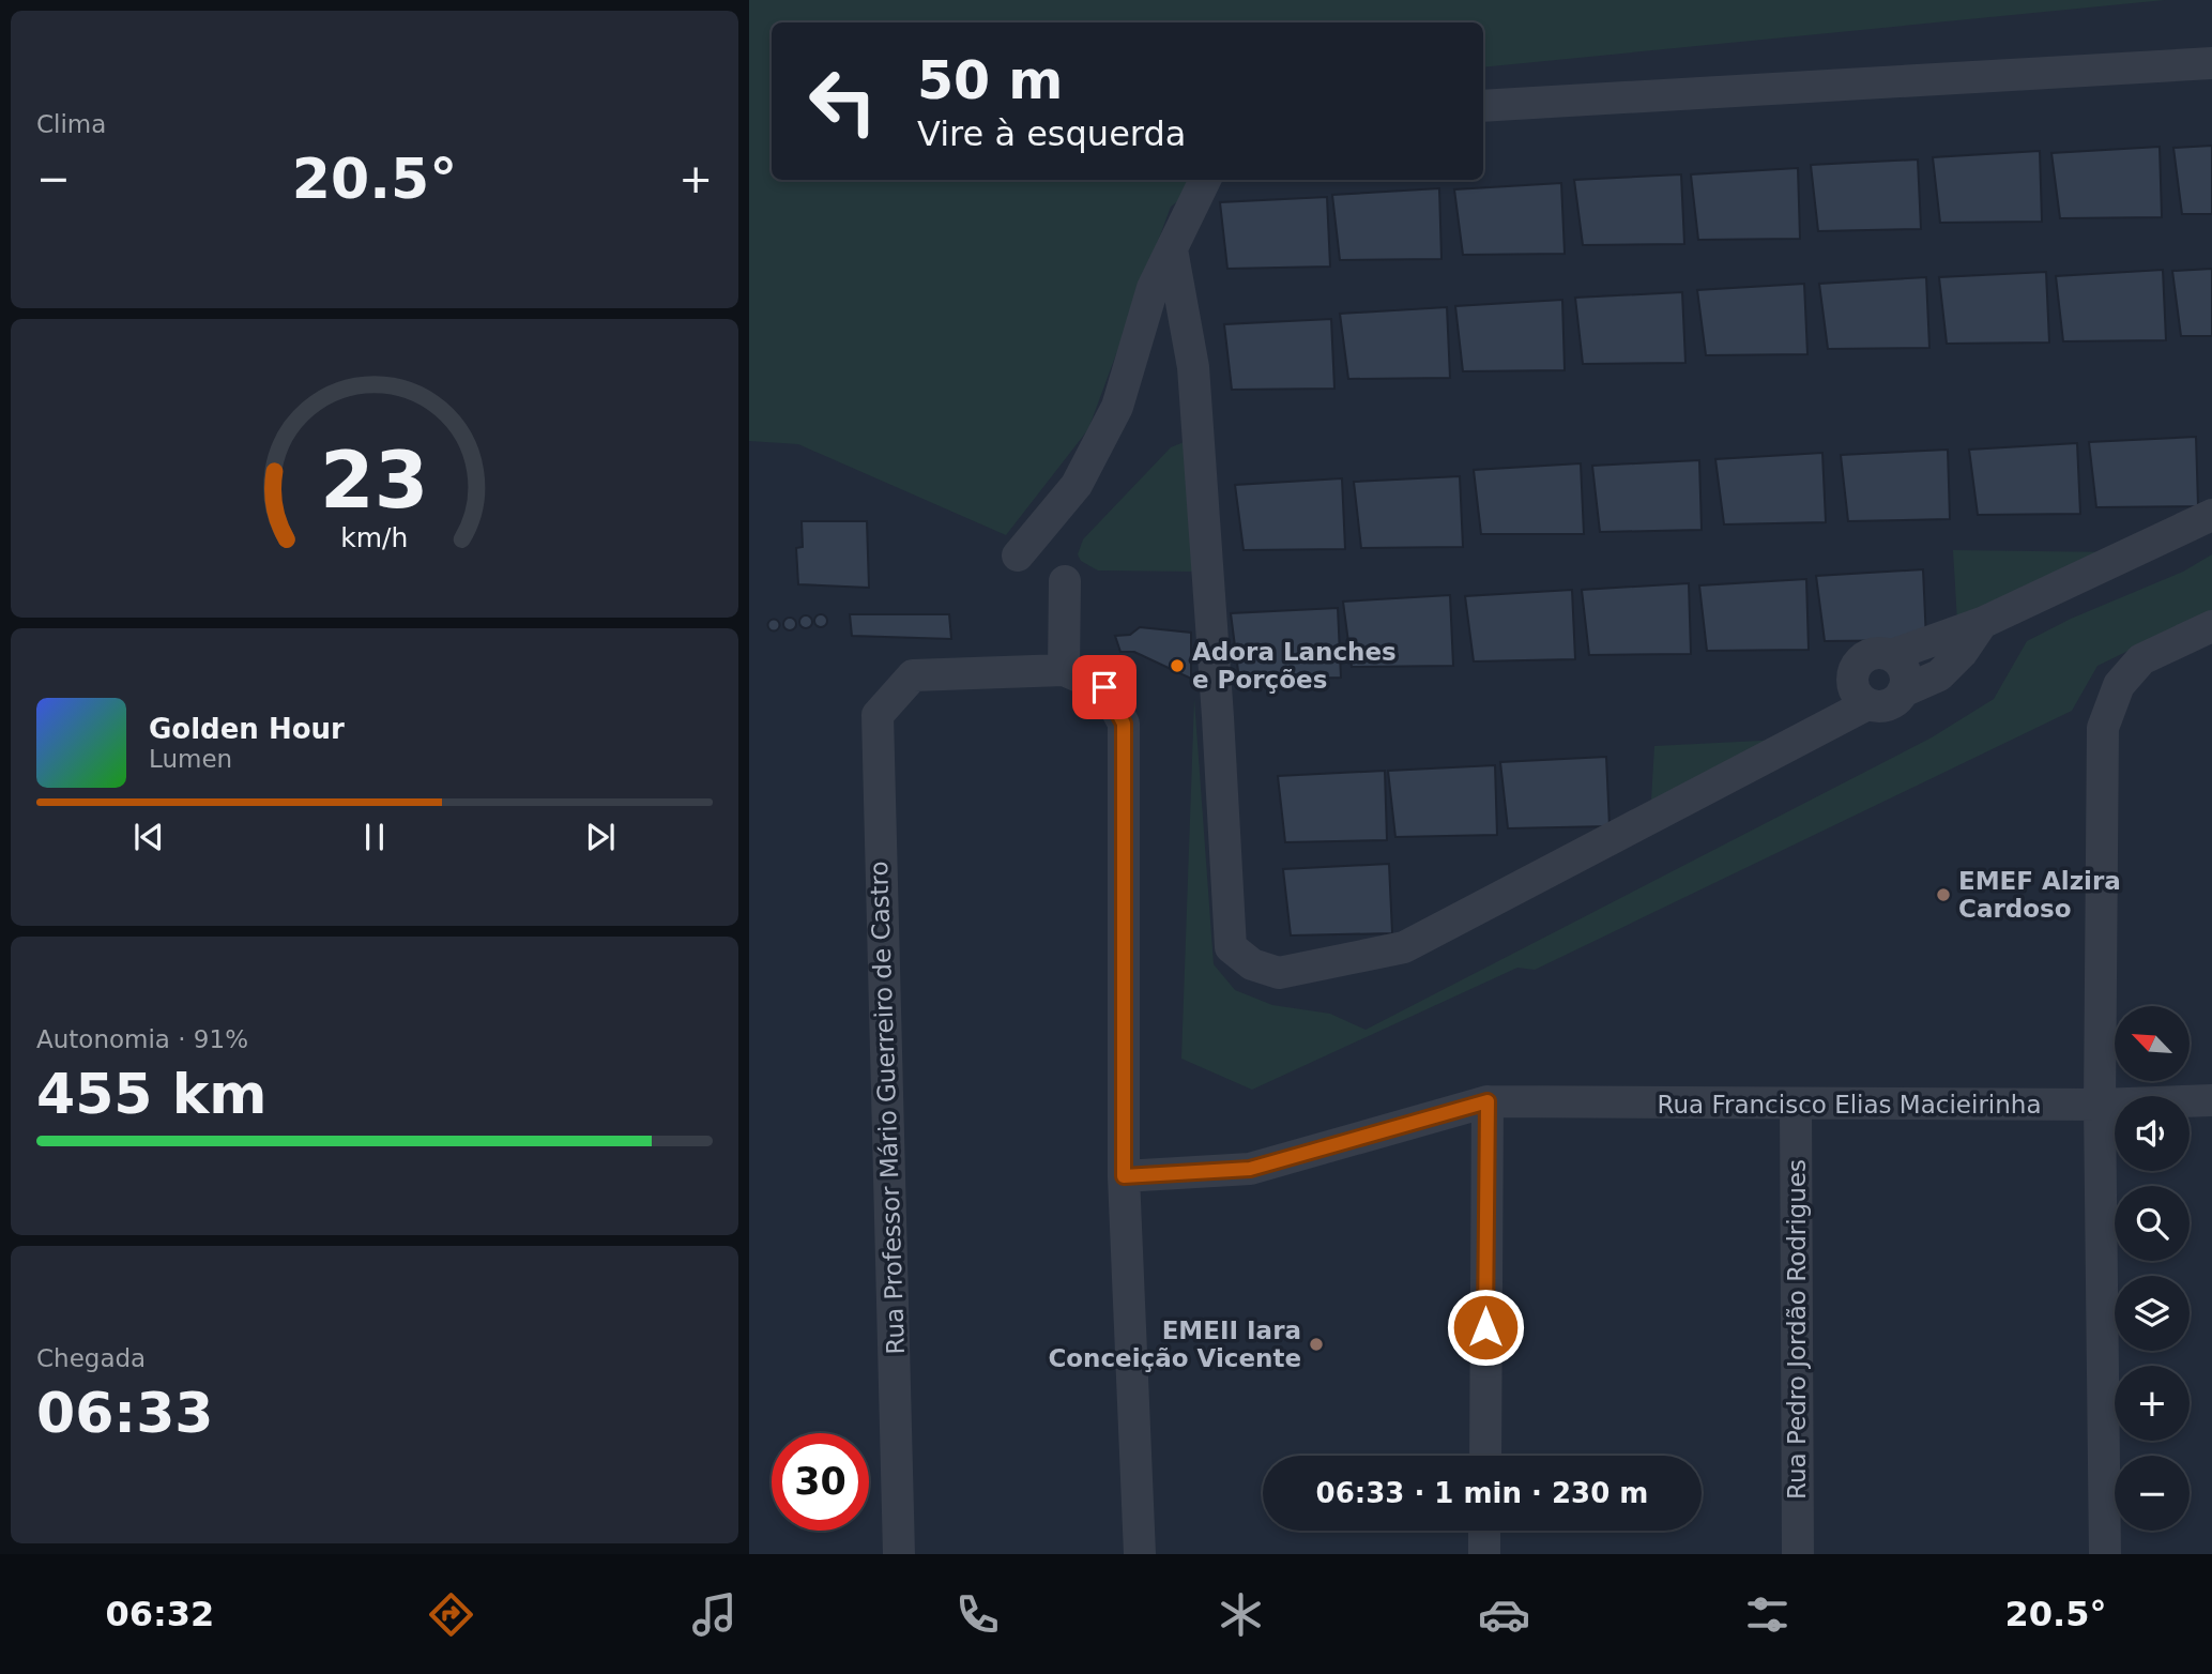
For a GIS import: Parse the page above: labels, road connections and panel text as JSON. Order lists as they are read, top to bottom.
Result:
{
  "streets": {
    "street": ["Rua Francisco Elias Macieirinha", "Rua Professor Mário Guerreiro de Castro", "Rua Pedro Jordão Rodrigues"]
  },
  "crossings": [
    ["Rua Francisco Elias Macieirinha", "Rua Pedro Jordão Rodrigues"]
  ],
  "places": ["Adora Lanches e Porções", "EMEF Alzira Cardoso", "EMEII Iara Conceição Vicente"],
  "north": "top left",
  "page": {
    "tile": [
      "Clima",
      ["Autonomia · 91%", "455 km"],
      ["Chegada", "06:33"]
    ],
    "turn": ["50 m", "Vire à esquerda"],
    "heat": ["−", "20.5°", "+"],
    "song": ["Golden Hour", "Lumen"],
    "map_buttons": ["+", "−"],
    "limit": "30",
    "trip": "06:33 · 1 min · 230 m",
    "tabs": ["06:32", "20.5°"],
    "gauge": ["23", "km/h"]
  }
}
